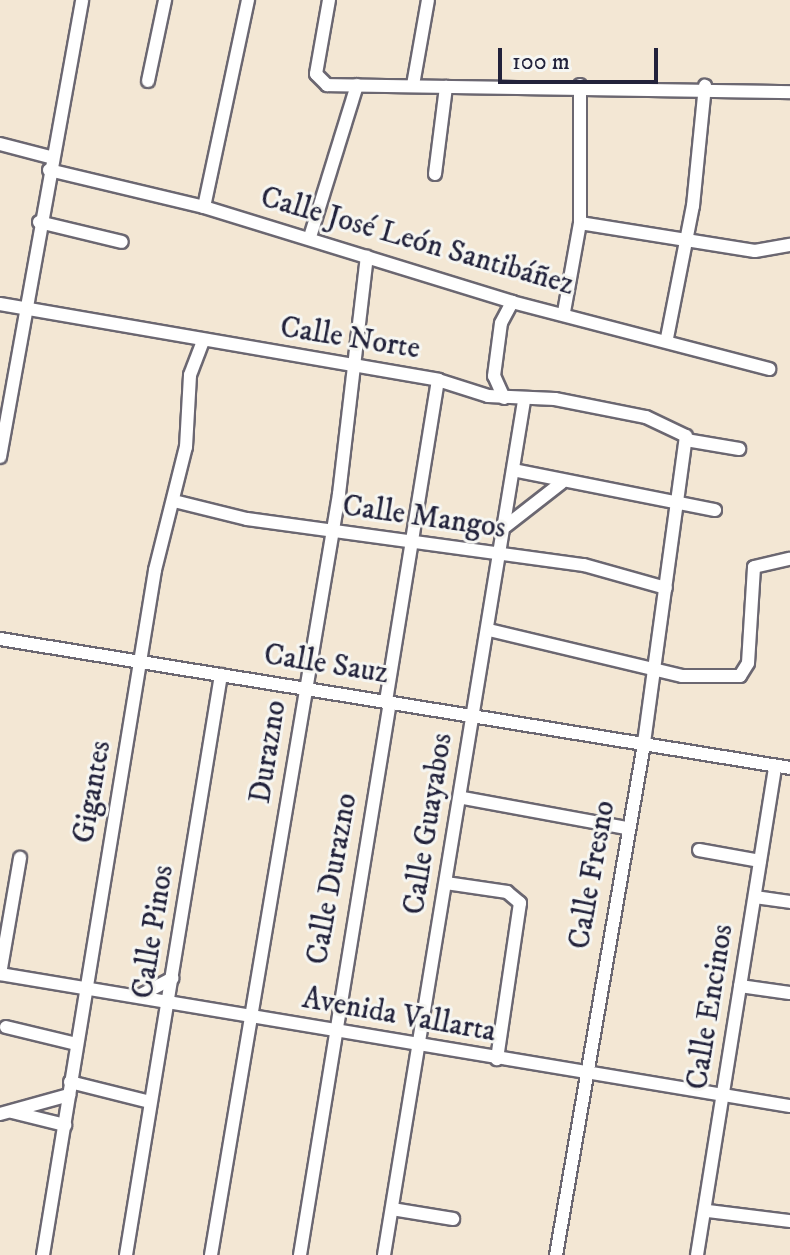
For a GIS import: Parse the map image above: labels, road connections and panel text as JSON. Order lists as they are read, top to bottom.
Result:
{
  "streets": {
    "street": [
      "Calle José León Santibáñez",
      "Calle Norte",
      "Calle Mangos",
      "Calle Sauz",
      "Durazno",
      "Gigantes",
      "Calle Guayabos",
      "Calle Fresno",
      "Calle Durazno",
      "Calle Pinos",
      "Calle Encinos",
      "Avenida Vallarta"
    ]
  },
  "crossings": [
    ["Calle José León Santibáñez", "Durazno"],
    ["Calle Norte", "Durazno"],
    ["Calle Norte", "Gigantes"],
    ["Calle Norte", "Calle Guayabos"],
    ["Calle Norte", "Calle Fresno"],
    ["Calle Norte", "Calle Durazno"],
    ["Calle Mangos", "Durazno"],
    ["Calle Mangos", "Gigantes"],
    ["Calle Mangos", "Calle Guayabos"],
    ["Calle Mangos", "Calle Fresno"],
    ["Calle Mangos", "Calle Durazno"],
    ["Calle Sauz", "Durazno"],
    ["Calle Sauz", "Gigantes"],
    ["Calle Sauz", "Calle Guayabos"],
    ["Calle Sauz", "Calle Fresno"],
    ["Calle Sauz", "Calle Durazno"],
    ["Calle Sauz", "Calle Pinos"],
    ["Calle Sauz", "Calle Encinos"],
    ["Durazno", "Avenida Vallarta"],
    ["Gigantes", "Avenida Vallarta"],
    ["Calle Guayabos", "Avenida Vallarta"],
    ["Calle Fresno", "Avenida Vallarta"],
    ["Calle Durazno", "Avenida Vallarta"],
    ["Calle Pinos", "Avenida Vallarta"],
    ["Calle Encinos", "Avenida Vallarta"]
  ],
  "scale_bar": "100 m"
}
